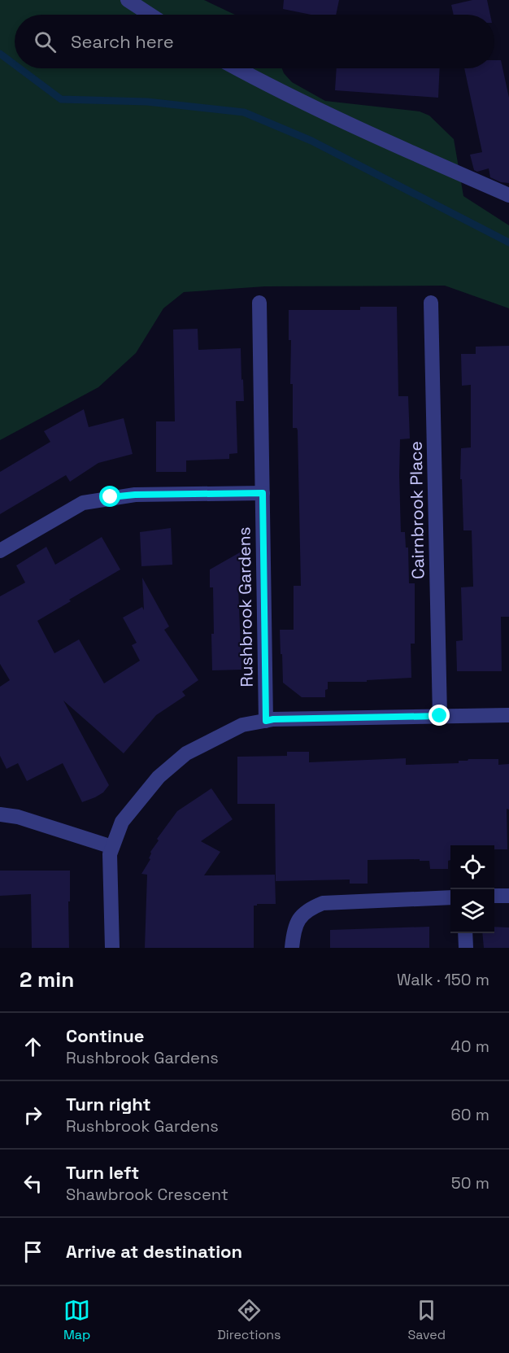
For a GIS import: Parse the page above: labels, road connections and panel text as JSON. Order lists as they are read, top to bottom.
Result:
{
  "streets": {
    "street": ["Cairnbrook Place", "Rushbrook Gardens"]
  },
  "page": {
    "search": "Search here",
    "heading": ["2 min", "Walk · 150 m"],
    "list": [
      ["Continue", "Rushbrook Gardens", "40 m"],
      ["Turn right", "Rushbrook Gardens", "60 m"],
      ["Turn left", "Shawbrook Crescent", "50 m"],
      "Arrive at destination"
    ],
    "nav": ["Map", "Directions", "Saved"]
  }
}
